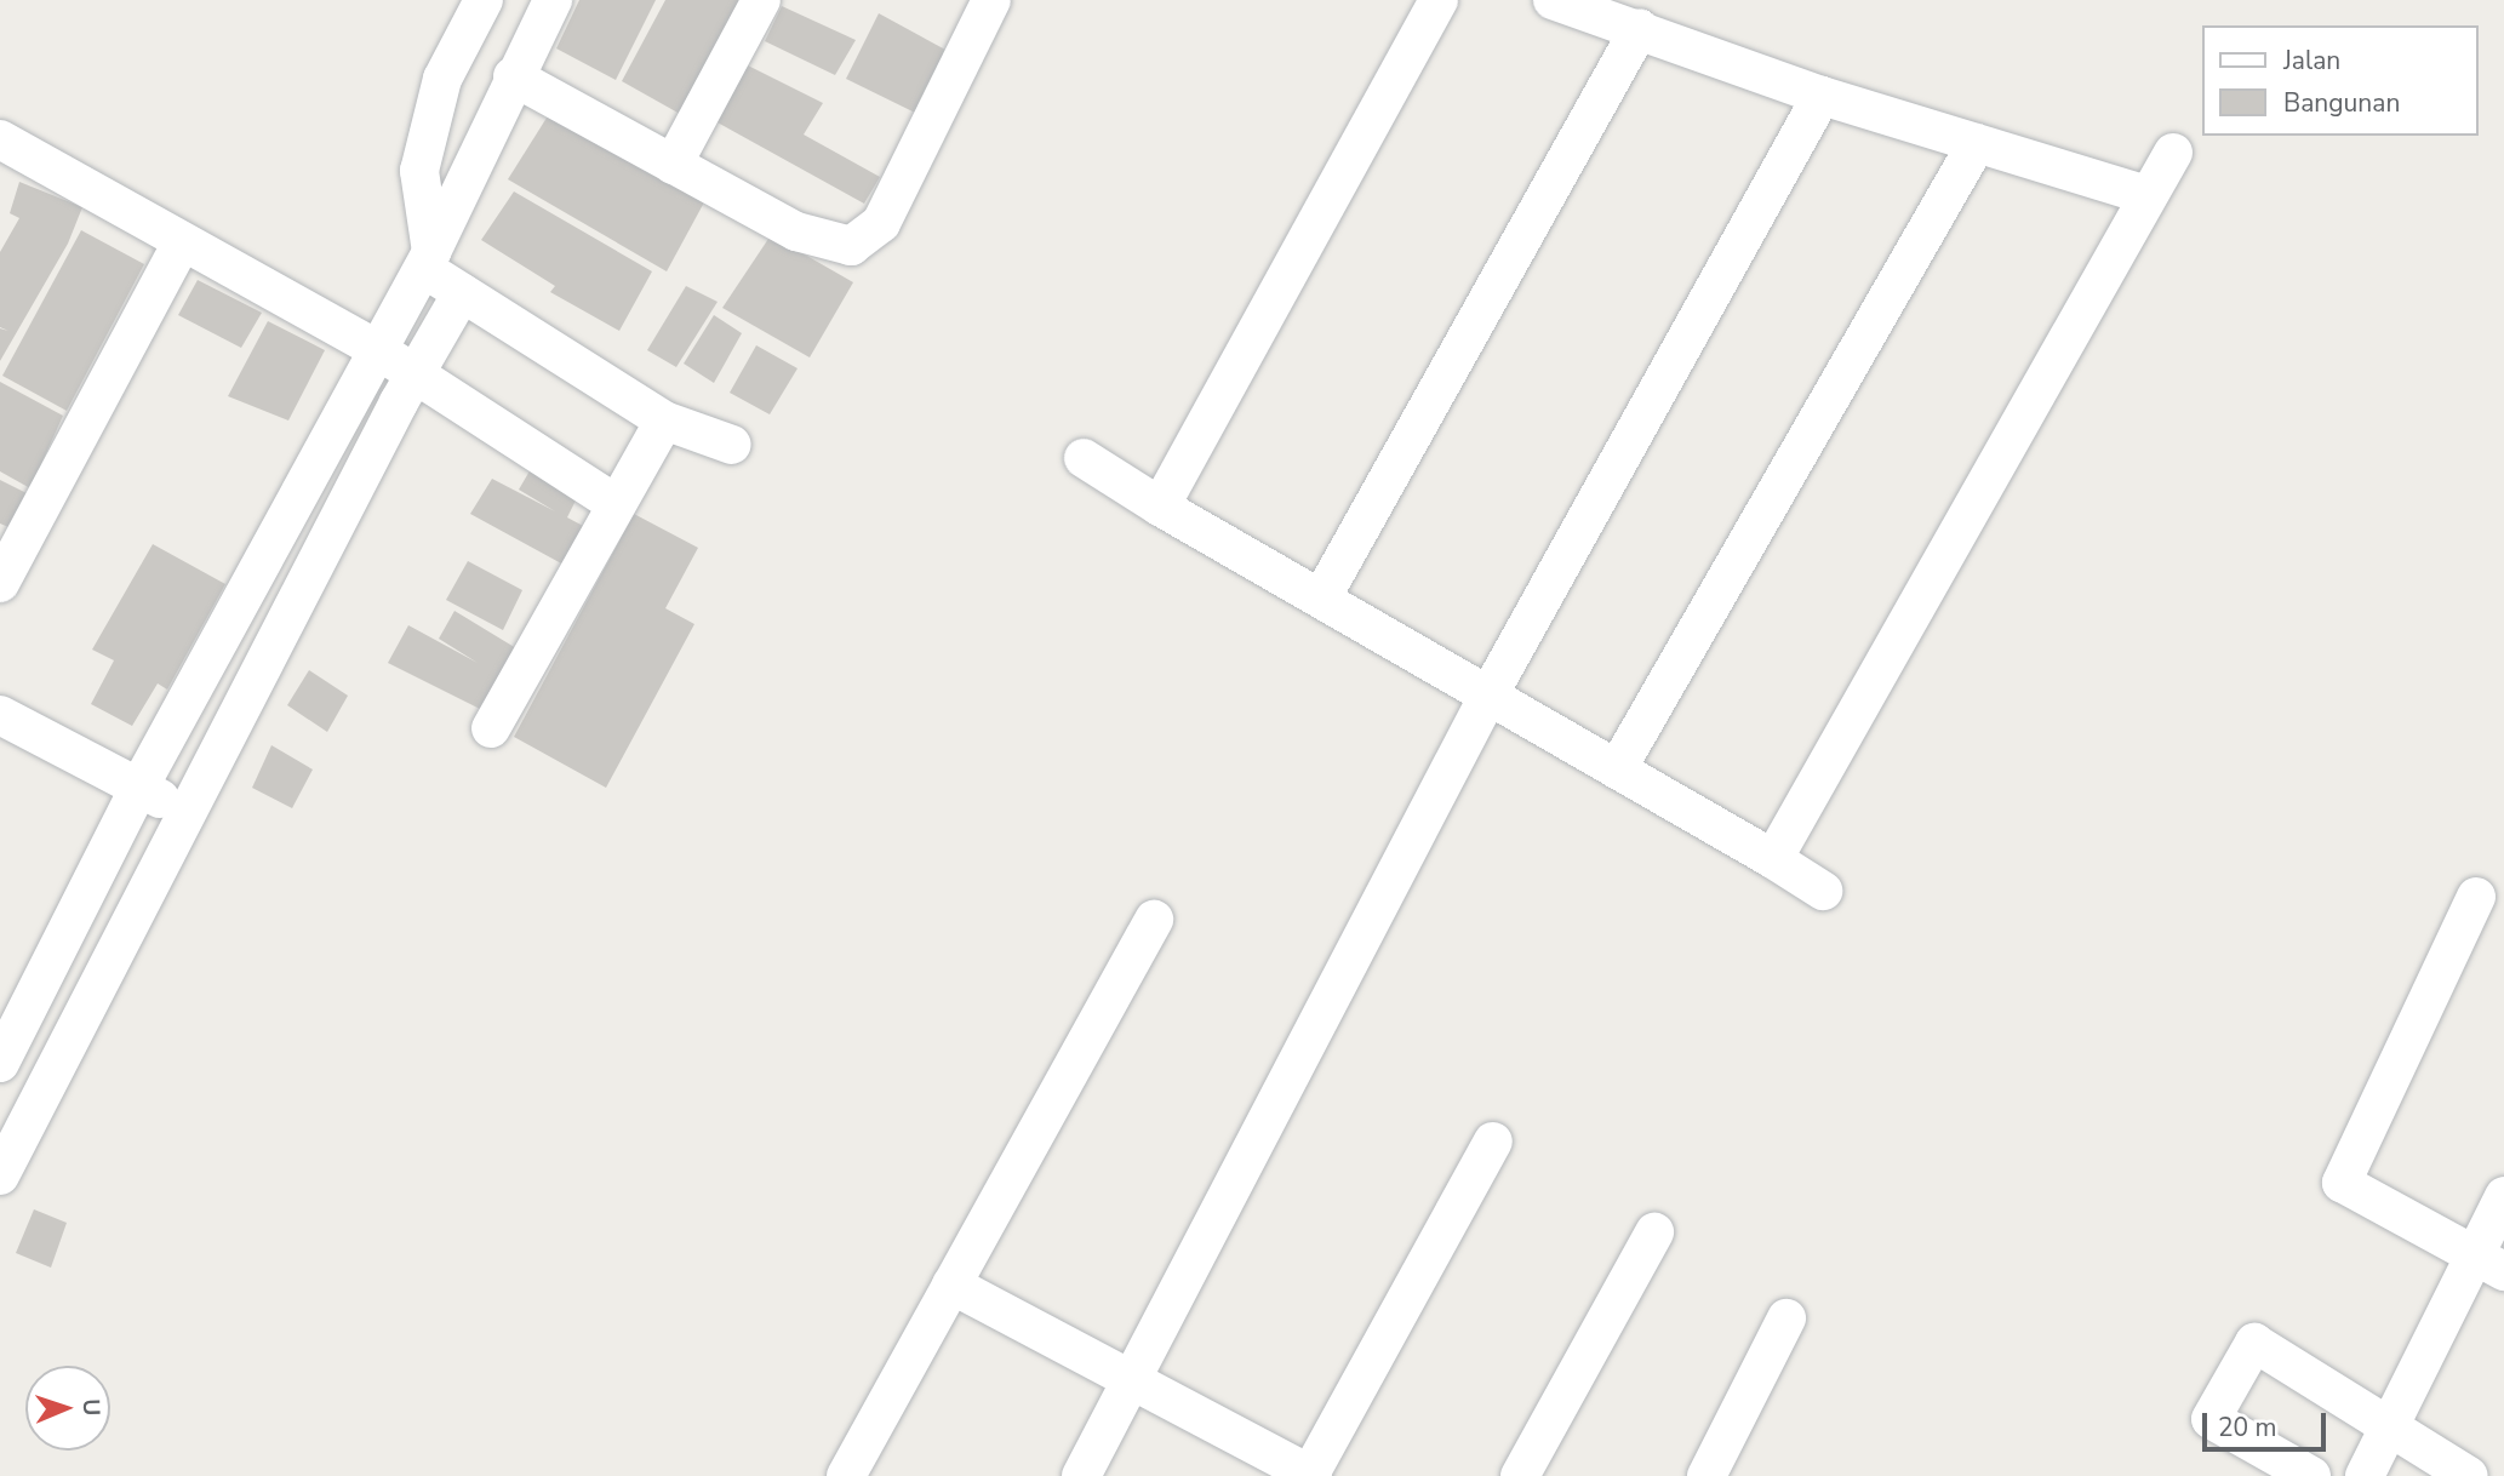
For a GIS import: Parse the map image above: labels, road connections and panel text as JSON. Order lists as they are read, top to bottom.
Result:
{
  "legend": ["Jalan", "Bangunan"],
  "scale_bar": "20 m",
  "north": "right"
}
